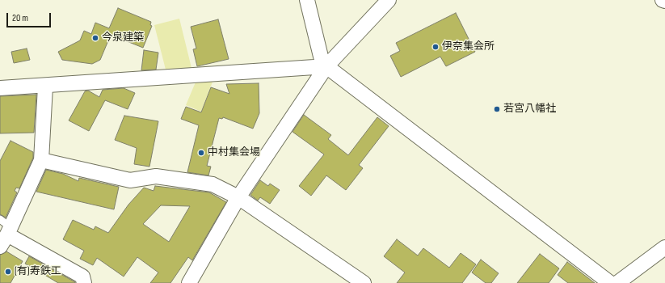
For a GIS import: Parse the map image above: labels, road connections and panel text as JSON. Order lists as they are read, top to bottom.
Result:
{
  "places": [
    "今泉建築",
    "伊奈集会所",
    "若宮八幡社",
    "中村集会場",
    "(有)寿鉄工"
  ],
  "scale_bar": "20 m"
}
